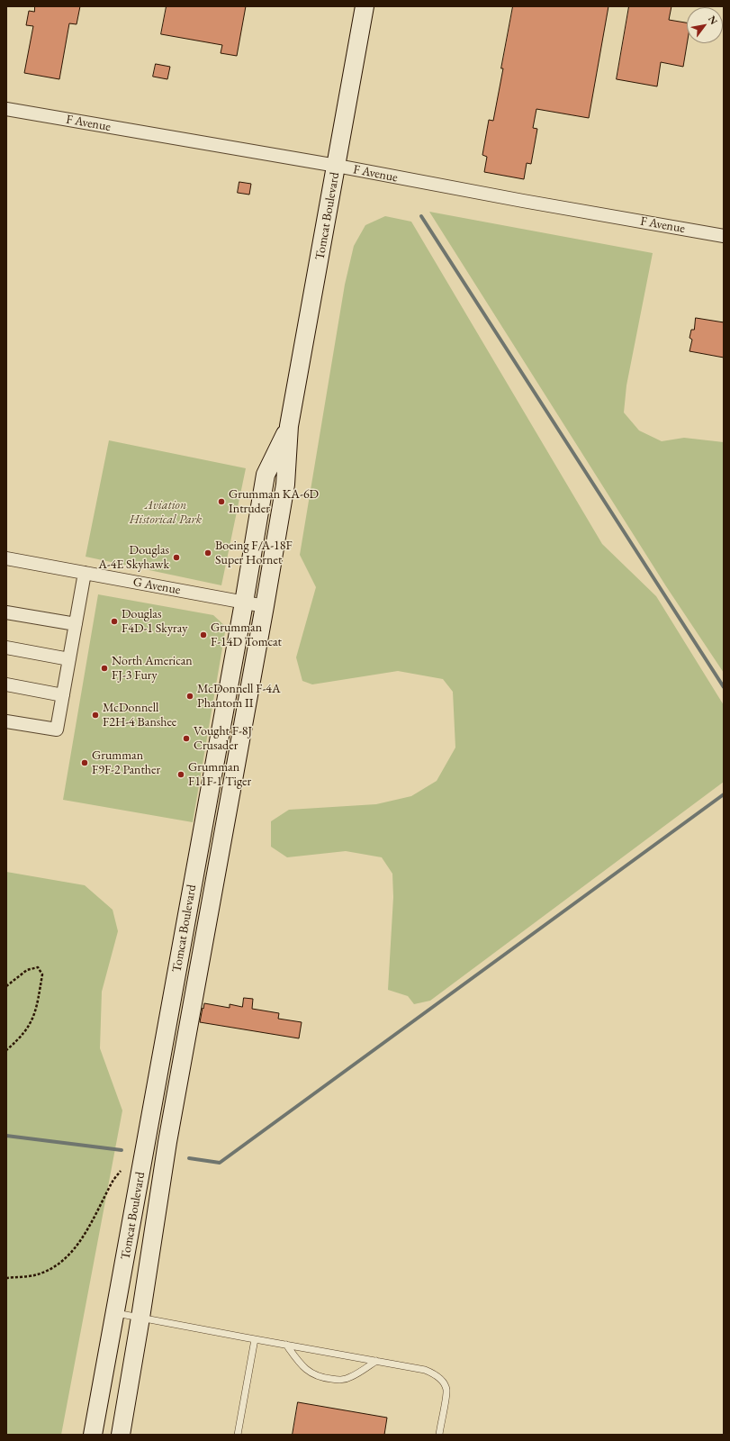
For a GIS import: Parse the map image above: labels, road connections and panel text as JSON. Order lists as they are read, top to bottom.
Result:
{
  "streets": {
    "main road": ["Tomcat Boulevard"],
    "street": ["F Avenue", "G Avenue"]
  },
  "crossings": [
    ["F Avenue", "Tomcat Boulevard"],
    ["Tomcat Boulevard", "G Avenue"]
  ],
  "parks": ["Aviation Historical Park"],
  "places": [
    "Grumman KA-6D Intruder",
    "Boeing F/A-18F Super Hornet",
    "Douglas A-4E Skyhawk",
    "Douglas F4D-1 Skyray",
    "Grumman F-14D Tomcat",
    "North American FJ-3 Fury",
    "McDonnell F-4A Phantom II",
    "McDonnell F2H-4 Banshee",
    "Vought F-8J Crusader",
    "Grumman F9F-2 Panther",
    "Grumman F11F-1 Tiger"
  ],
  "north": "top right"
}
